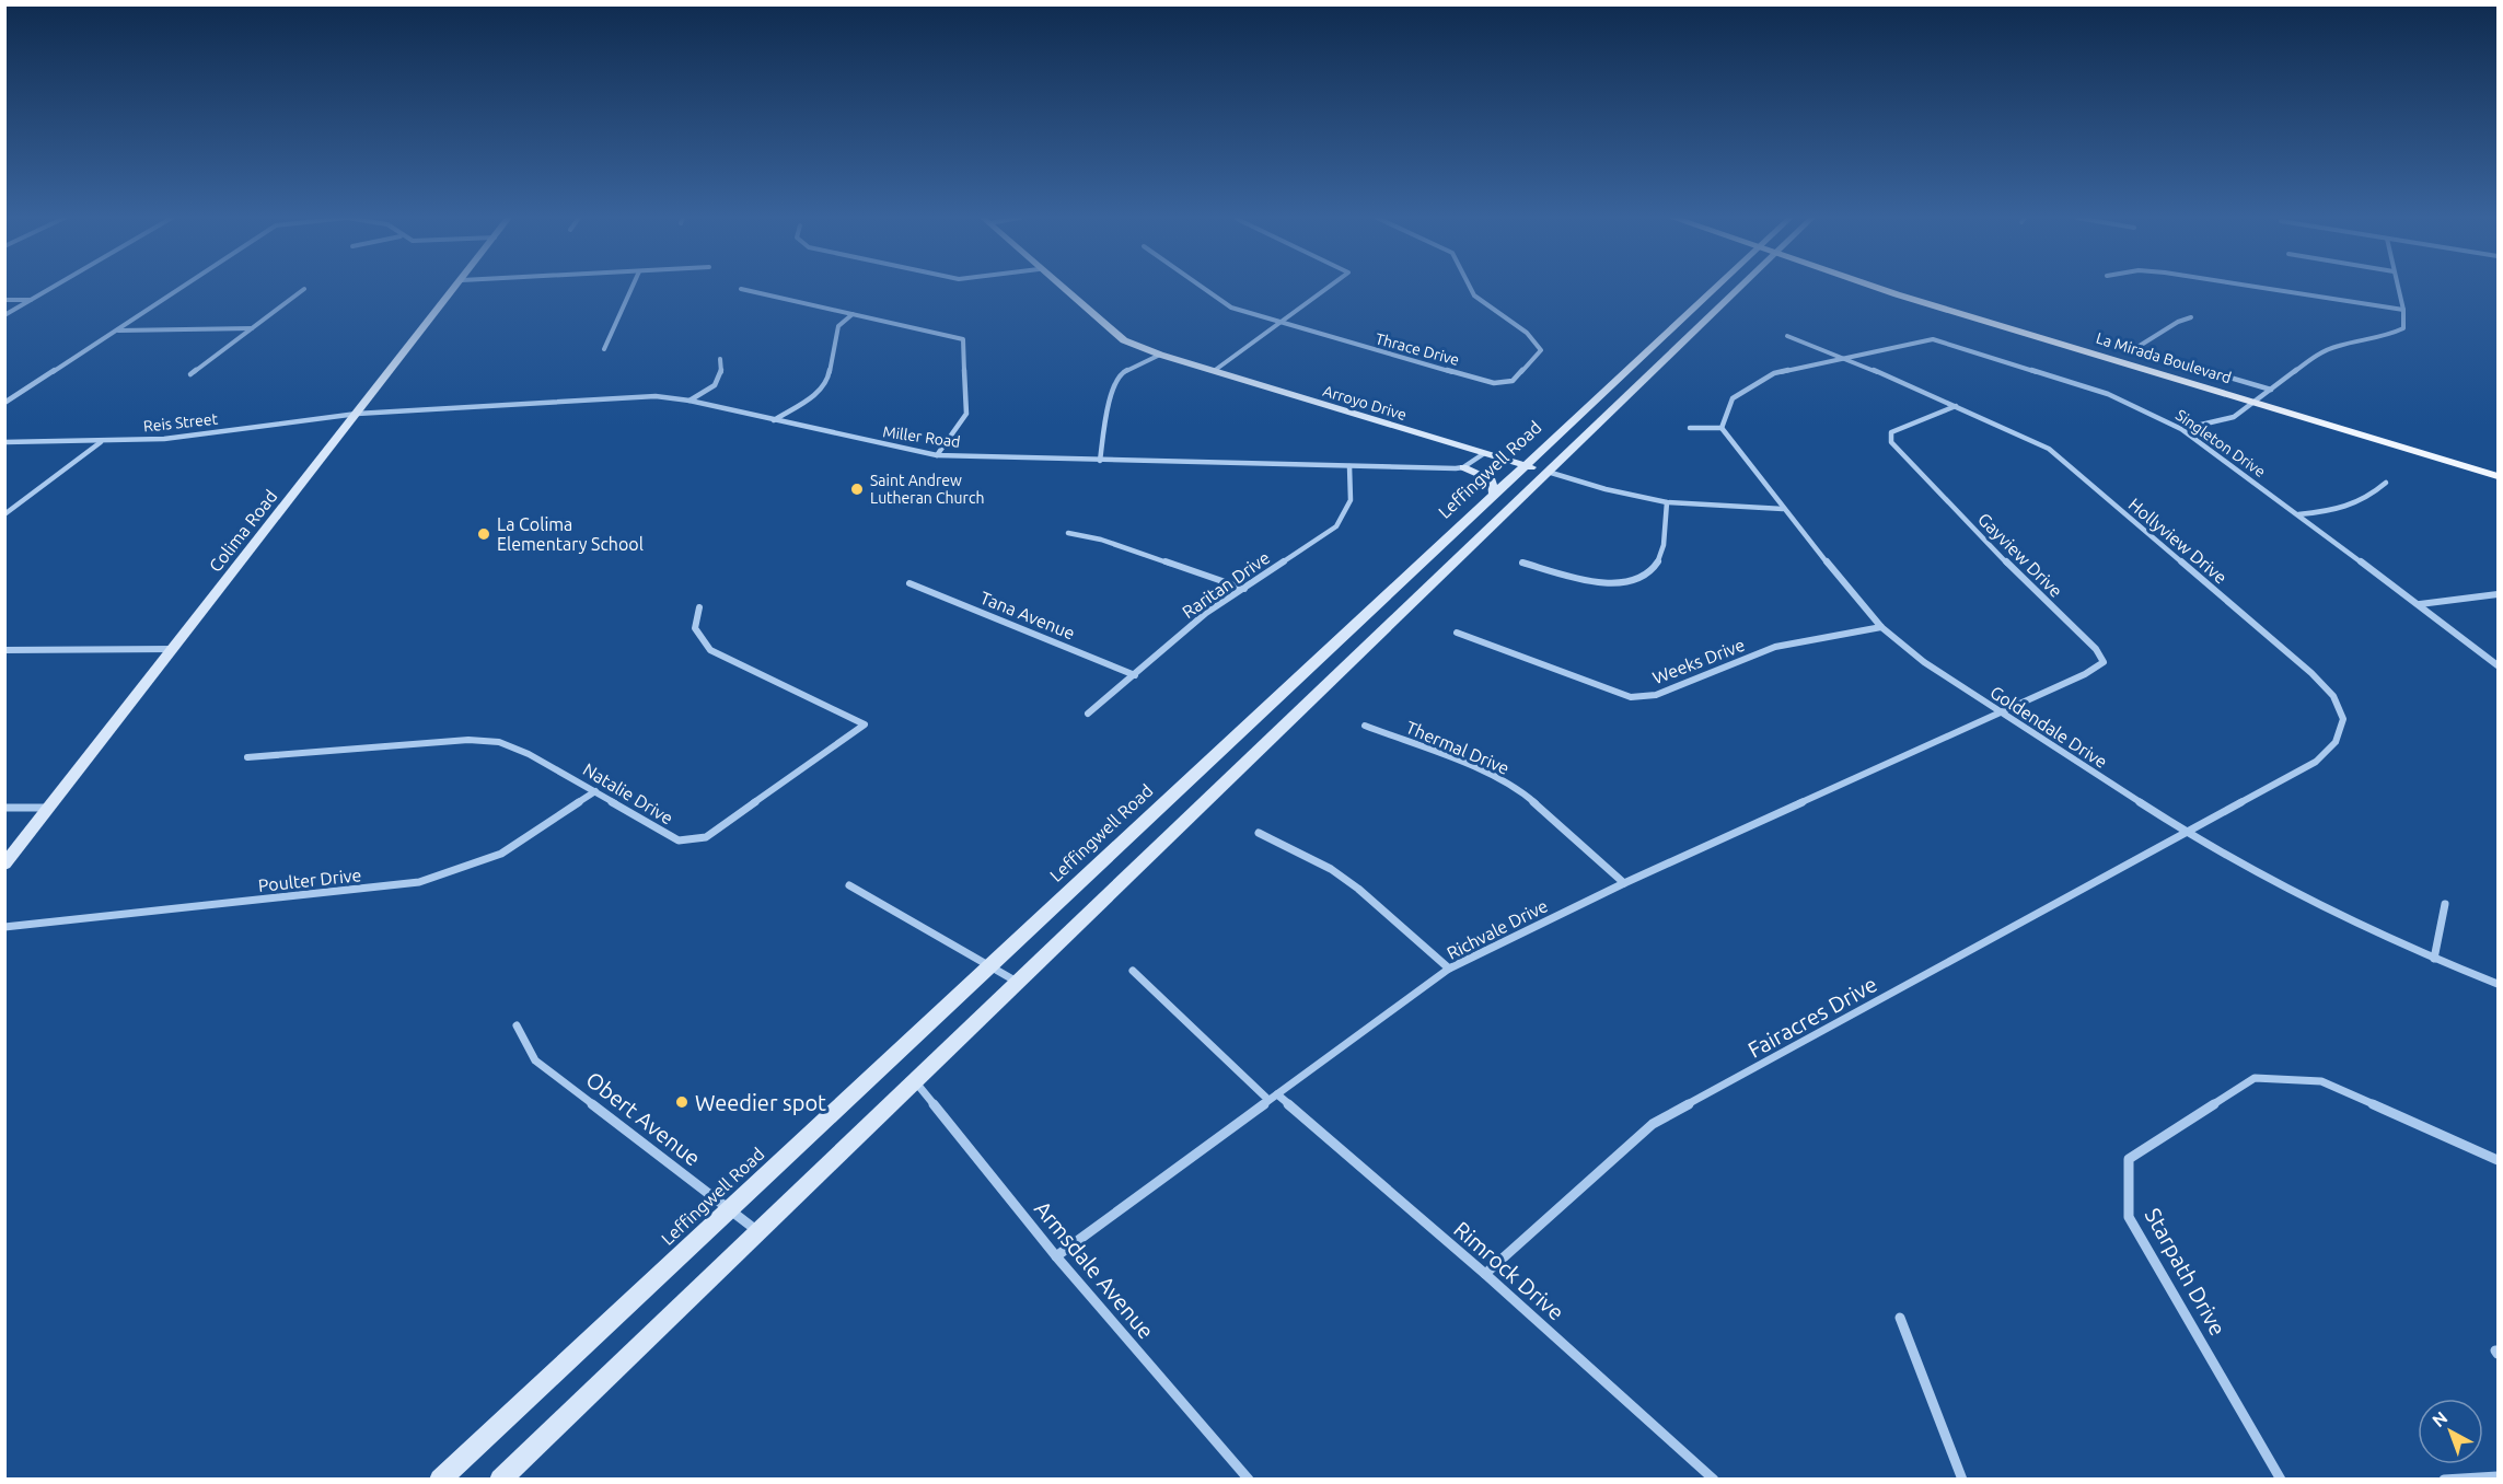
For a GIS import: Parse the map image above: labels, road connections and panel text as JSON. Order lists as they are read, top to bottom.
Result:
{
  "streets": {
    "main road": [
      "La Mirada Boulevard",
      "Arroyo Drive",
      "Leffingwell Road",
      "Colima Road"
    ],
    "street": [
      "Thrace Drive",
      "Reis Street",
      "Miller Road",
      "Singleton Drive",
      "Hollyview Drive",
      "Gayview Drive",
      "Raritan Drive",
      "Tana Avenue",
      "Weeks Drive",
      "Goldendale Drive",
      "Thermal Drive",
      "Natalie Drive",
      "Poulter Drive",
      "Richvale Drive",
      "Fairacres Drive",
      "Obert Avenue",
      "Armsdale Avenue",
      "Rimrock Drive",
      "Starpath Drive"
    ]
  },
  "crossings": [
    ["Arroyo Drive", "Leffingwell Road"],
    ["Arroyo Drive", "Goldendale Drive"],
    ["Reis Street", "Miller Road"],
    ["Reis Street", "Colima Road"],
    ["Miller Road", "Colima Road"],
    ["Miller Road", "Raritan Drive"],
    ["Singleton Drive", "Hollyview Drive"],
    ["Leffingwell Road", "Obert Avenue"],
    ["Hollyview Drive", "Gayview Drive"],
    ["Hollyview Drive", "Goldendale Drive"],
    ["Hollyview Drive", "Fairacres Drive"],
    ["Gayview Drive", "Goldendale Drive"],
    ["Gayview Drive", "Richvale Drive"],
    ["Raritan Drive", "Tana Avenue"],
    ["Weeks Drive", "Goldendale Drive"],
    ["Goldendale Drive", "Richvale Drive"],
    ["Goldendale Drive", "Fairacres Drive"],
    ["Thermal Drive", "Richvale Drive"],
    ["Natalie Drive", "Poulter Drive"],
    ["Richvale Drive", "Armsdale Avenue"],
    ["Richvale Drive", "Rimrock Drive"],
    ["Fairacres Drive", "Rimrock Drive"]
  ],
  "places": ["Saint Andrew Lutheran Church", "La Colima Elementary School", "Weedier spot"],
  "north": "top left"
}
